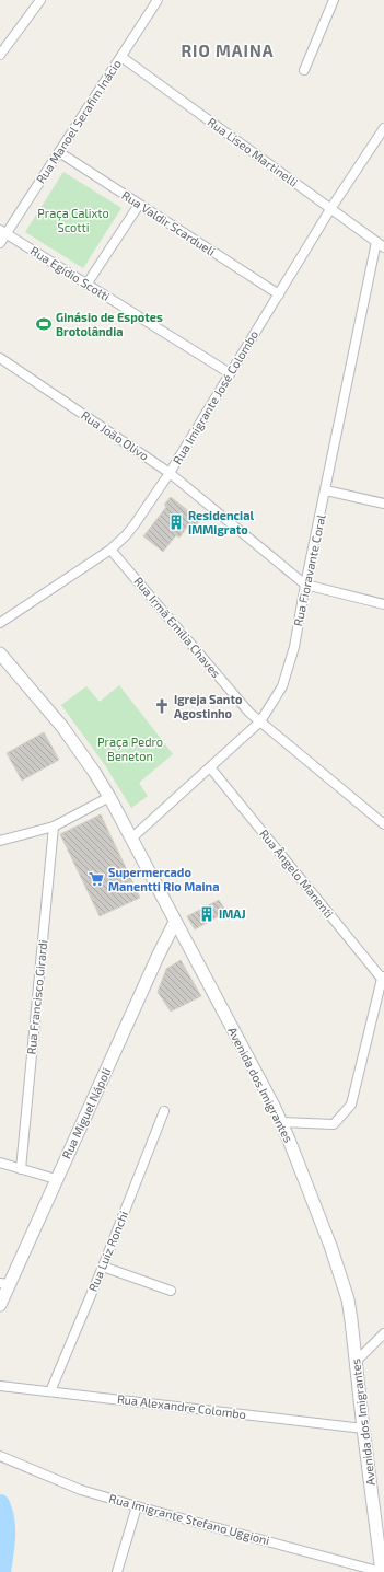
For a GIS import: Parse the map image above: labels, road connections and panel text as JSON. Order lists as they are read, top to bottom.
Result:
{
  "streets": {
    "street": [
      "Rua Manoel Serafim Inácio",
      "Rua Liseo Martinelli",
      "Rua Valdir Scardueli",
      "Rua Egídio Scotti",
      "Rua Imigrante José Colombo",
      "Rua João Olivo",
      "Rua Fioravante Coral",
      "Rua Irmã Emília Chaves",
      "Rua Ângelo Manenti",
      "Rua Francisco Girardi",
      "Avenida dos Imigrantes",
      "Rua Miguel Nápoli",
      "Rua Luiz Ronchi",
      "Rua Alexandre Colombo",
      "Rua Imigrante Stefano Uggioni"
    ]
  },
  "crossings": [
    ["Rua Manoel Serafim Inácio", "Rua Liseo Martinelli"],
    ["Rua Manoel Serafim Inácio", "Rua Valdir Scardueli"],
    ["Rua Manoel Serafim Inácio", "Rua Egídio Scotti"],
    ["Rua Liseo Martinelli", "Rua Imigrante José Colombo"],
    ["Rua Liseo Martinelli", "Rua Fioravante Coral"],
    ["Rua Valdir Scardueli", "Rua Imigrante José Colombo"],
    ["Rua Egídio Scotti", "Rua Imigrante José Colombo"],
    ["Rua Imigrante José Colombo", "Rua João Olivo"],
    ["Rua Imigrante José Colombo", "Rua Irmã Emília Chaves"],
    ["Rua João Olivo", "Rua Fioravante Coral"],
    ["Rua Fioravante Coral", "Rua Irmã Emília Chaves"],
    ["Rua Fioravante Coral", "Rua Ângelo Manenti"],
    ["Rua Fioravante Coral", "Avenida dos Imigrantes"],
    ["Avenida dos Imigrantes", "Rua Miguel Nápoli"],
    ["Avenida dos Imigrantes", "Rua Alexandre Colombo"],
    ["Avenida dos Imigrantes", "Rua Imigrante Stefano Uggioni"],
    ["Rua Luiz Ronchi", "Rua Alexandre Colombo"]
  ],
  "districts": ["RIO MAINA"],
  "parks": ["Praça Calixto Scotti", "Praça Pedro Beneton"],
  "places": {
    "sports": ["Ginásio de Espotes Brotolândia"],
    "building": ["Residencial IMMigrato", "IMAJ"],
    "church": ["Igreja Santo Agostinho"],
    "supermarket": ["Supermercado Manentti Rio Maina"]
  }
}
